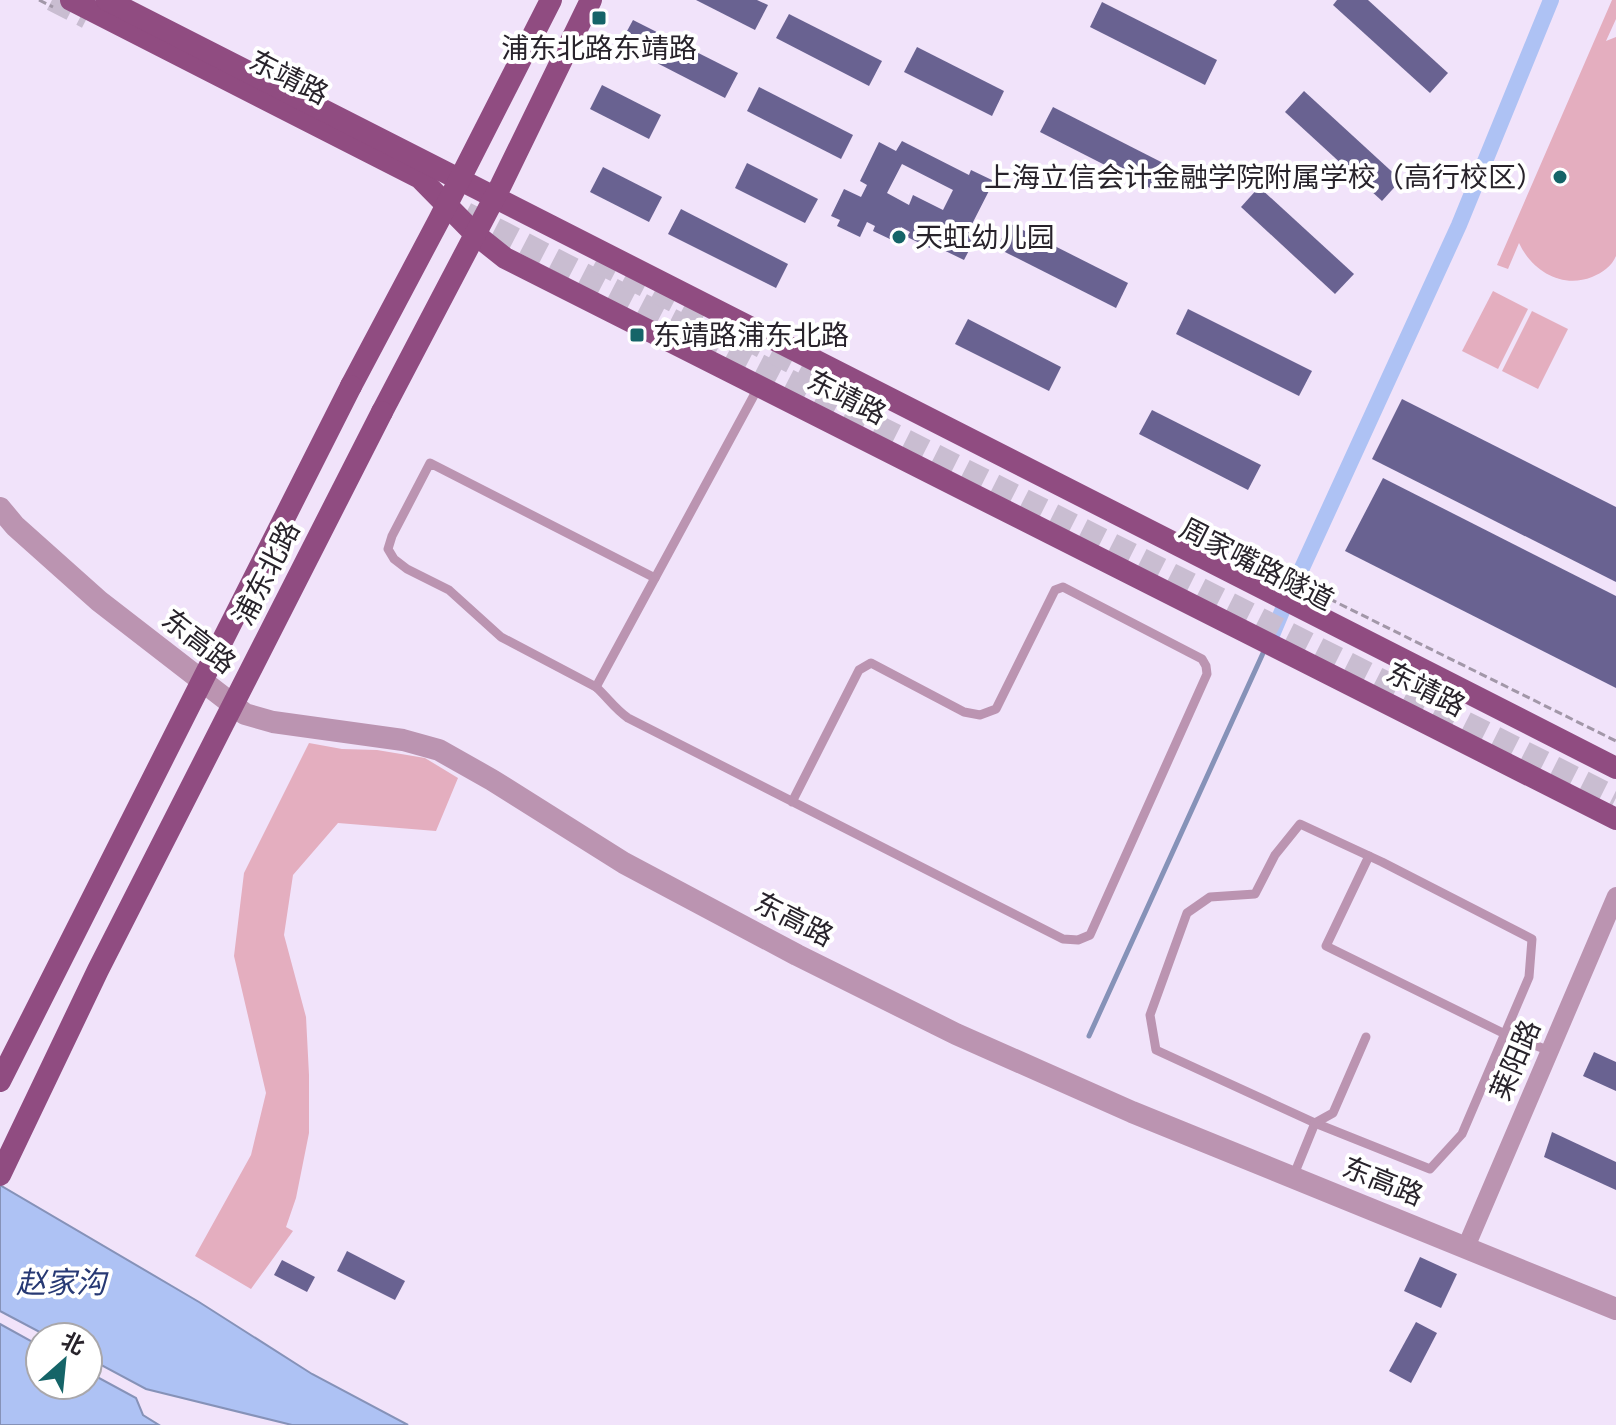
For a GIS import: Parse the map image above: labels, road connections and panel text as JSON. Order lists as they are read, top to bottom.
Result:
{
  "streets": {
    "main road": ["东靖路", "周家嘴路隧道", "浦东北路"],
    "street": ["东高路", "莱阳路"]
  },
  "crossings": [
    ["东靖路", "周家嘴路隧道"],
    ["东靖路", "浦东北路"],
    ["东高路", "莱阳路"]
  ],
  "water": ["赵家沟"],
  "places": {
    "transit": ["浦东北路东靖路", "东靖路浦东北路"],
    "other": ["上海立信会计金融学院附属学校（高行校区）", "天虹幼儿园"]
  },
  "north": "top right"
}
